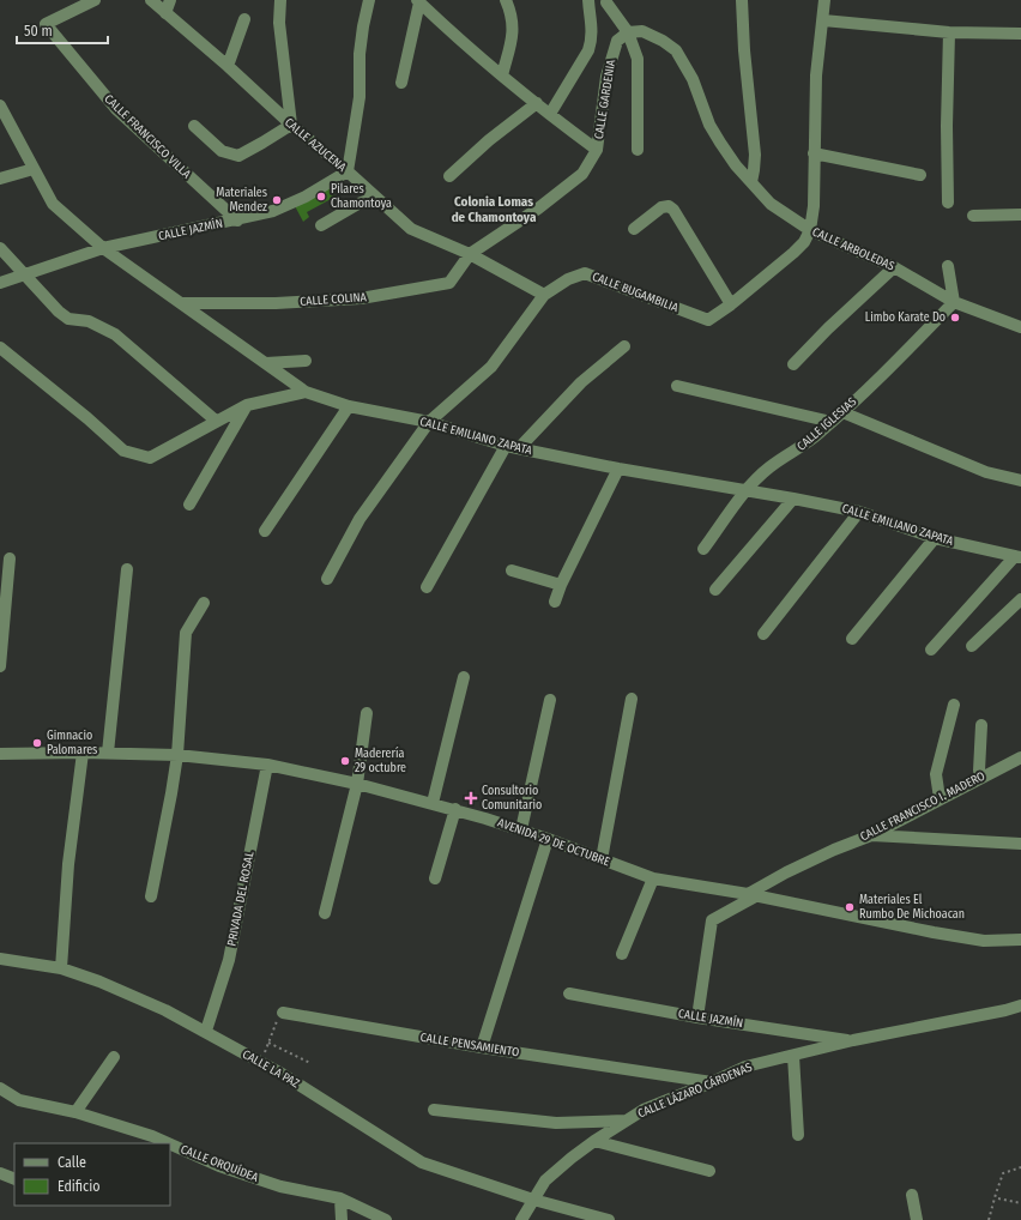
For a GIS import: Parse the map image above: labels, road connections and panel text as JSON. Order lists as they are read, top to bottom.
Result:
{
  "streets": {
    "street": [
      "CALLE GARDENIA",
      "CALLE FRANCISCO VILLA",
      "CALLE AZUCENA",
      "CALLE JAZMÍN",
      "CALLE ARBOLEDAS",
      "CALLE BUGAMBILIA",
      "CALLE COLINA",
      "CALLE IGLESIAS",
      "CALLE EMILIANO ZAPATA",
      "CALLE FRANCISCO I. MADERO",
      "AVENIDA 29 DE OCTUBRE",
      "PRIVADA DEL ROSAL",
      "CALLE PENSAMIENTO",
      "CALLE LA PAZ",
      "CALLE LÁZARO CÁRDENAS",
      "CALLE ORQUÍDEA"
    ]
  },
  "crossings": [
    ["CALLE GARDENIA", "CALLE AZUCENA"],
    ["CALLE GARDENIA", "CALLE ARBOLEDAS"],
    ["CALLE GARDENIA", "CALLE COLINA"],
    ["CALLE FRANCISCO VILLA", "CALLE JAZMÍN"],
    ["CALLE AZUCENA", "CALLE JAZMÍN"],
    ["CALLE AZUCENA", "CALLE BUGAMBILIA"],
    ["CALLE AZUCENA", "CALLE COLINA"],
    ["CALLE JAZMÍN", "CALLE EMILIANO ZAPATA"],
    ["CALLE JAZMÍN", "CALLE FRANCISCO I. MADERO"],
    ["CALLE JAZMÍN", "CALLE LÁZARO CÁRDENAS"],
    ["CALLE ARBOLEDAS", "CALLE BUGAMBILIA"],
    ["CALLE ARBOLEDAS", "CALLE IGLESIAS"],
    ["CALLE BUGAMBILIA", "CALLE EMILIANO ZAPATA"],
    ["CALLE COLINA", "CALLE EMILIANO ZAPATA"],
    ["CALLE IGLESIAS", "CALLE EMILIANO ZAPATA"],
    ["CALLE FRANCISCO I. MADERO", "AVENIDA 29 DE OCTUBRE"],
    ["AVENIDA 29 DE OCTUBRE", "PRIVADA DEL ROSAL"],
    ["PRIVADA DEL ROSAL", "CALLE LA PAZ"],
    ["CALLE PENSAMIENTO", "CALLE LÁZARO CÁRDENAS"],
    ["CALLE LA PAZ", "CALLE LÁZARO CÁRDENAS"]
  ],
  "districts": ["Colonia Lomas de Chamontoya"],
  "places": {
    "other": [
      "Pilares Chamontoya",
      "Materiales Mendez",
      "Limbo Karate Do",
      "Gimnacio Palomares",
      "Maderería 29 octubre",
      "Materiales El Rumbo De Michoacan"
    ],
    "health": ["Consultorio Comunitario"]
  },
  "legend": ["Calle", "Edificio"],
  "scale_bar": "50 m"
}
